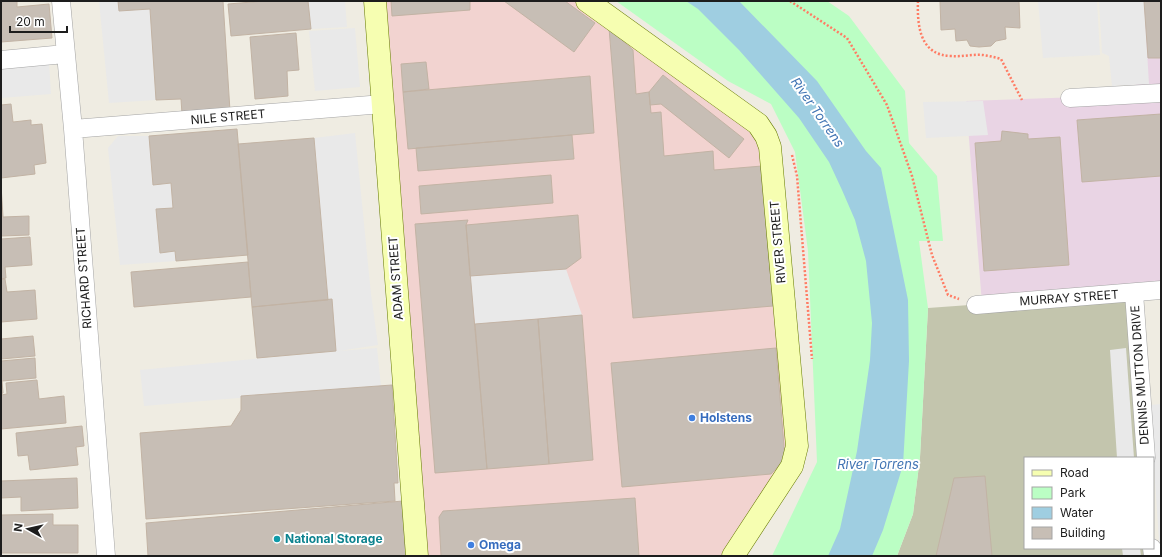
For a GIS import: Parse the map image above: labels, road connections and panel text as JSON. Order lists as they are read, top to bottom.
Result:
{
  "streets": {
    "street": [
      "NILE STREET",
      "RIVER STREET",
      "RICHARD STREET",
      "ADAM STREET",
      "MURRAY STREET",
      "DENNIS MUTTON DRIVE"
    ]
  },
  "crossings": [
    ["NILE STREET", "RICHARD STREET"],
    ["NILE STREET", "ADAM STREET"],
    ["MURRAY STREET", "DENNIS MUTTON DRIVE"]
  ],
  "water": ["River Torrens"],
  "places": ["Holstens", "National Storage", "Omega"],
  "legend": [
    "Road",
    "Park",
    "Water",
    "Building"
  ],
  "scale_bar": "20 m",
  "north": "left"
}
